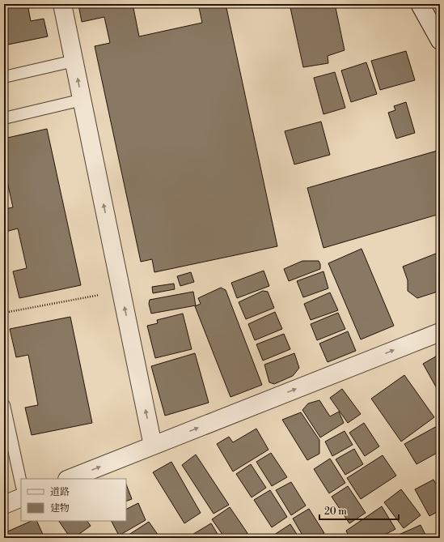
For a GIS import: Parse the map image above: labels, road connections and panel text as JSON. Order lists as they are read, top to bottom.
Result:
{
  "legend": ["道路", "建物"],
  "scale_bar": "20 m"
}
